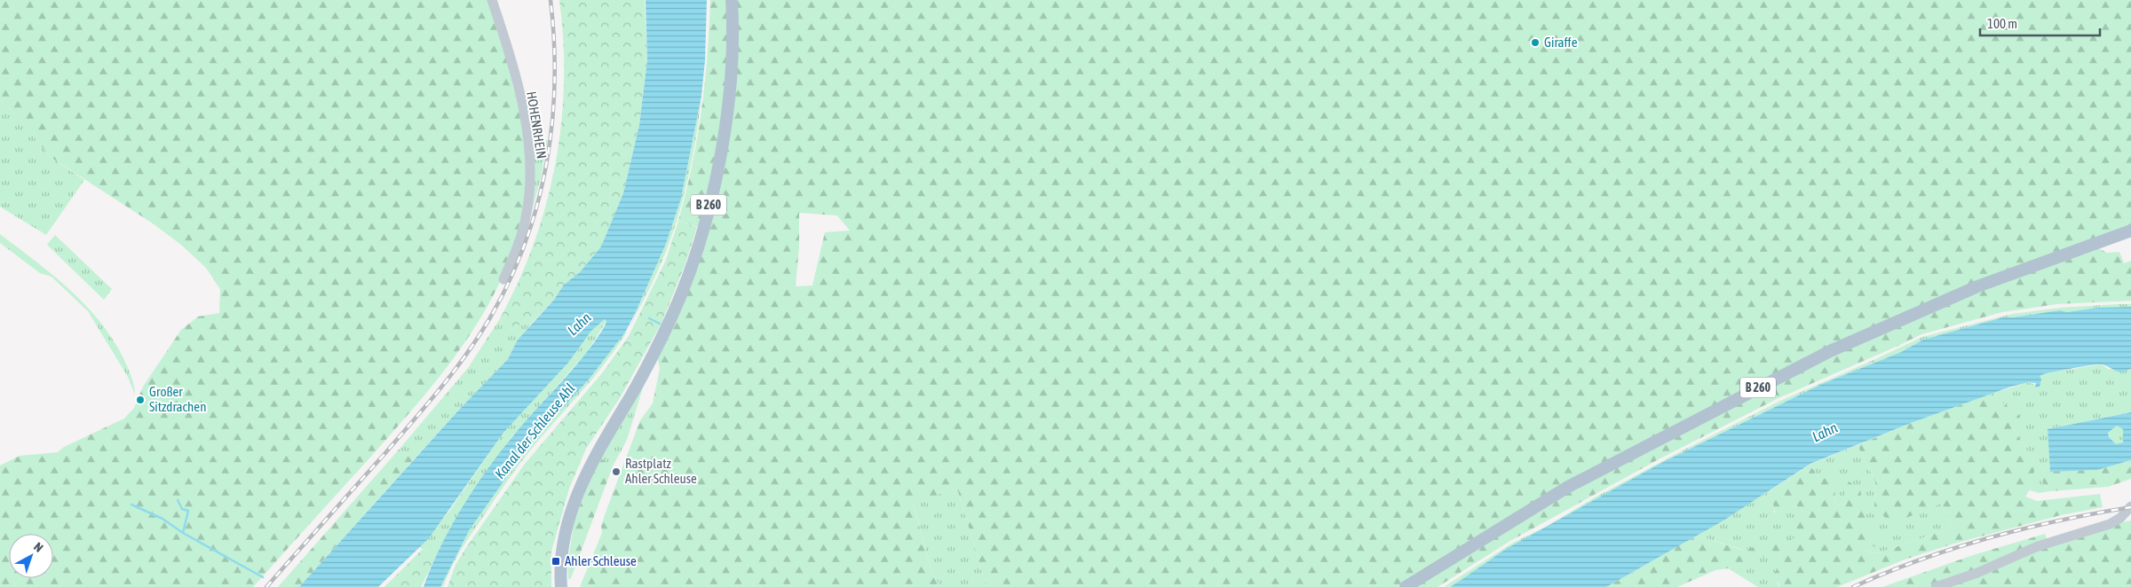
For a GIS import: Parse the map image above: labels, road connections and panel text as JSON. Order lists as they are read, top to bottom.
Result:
{
  "streets": {
    "main road": ["B 260"],
    "street": ["HOHENRHEIN"]
  },
  "water": ["Lahn", "Kanal der Schleuse Ahl"],
  "places": {
    "other": ["Giraffe", "Großer Sitzdrachen", "Rastplatz Ahler Schleuse"],
    "transit": ["Ahler Schleuse"]
  },
  "scale_bar": "100 m",
  "north": "top right"
}
